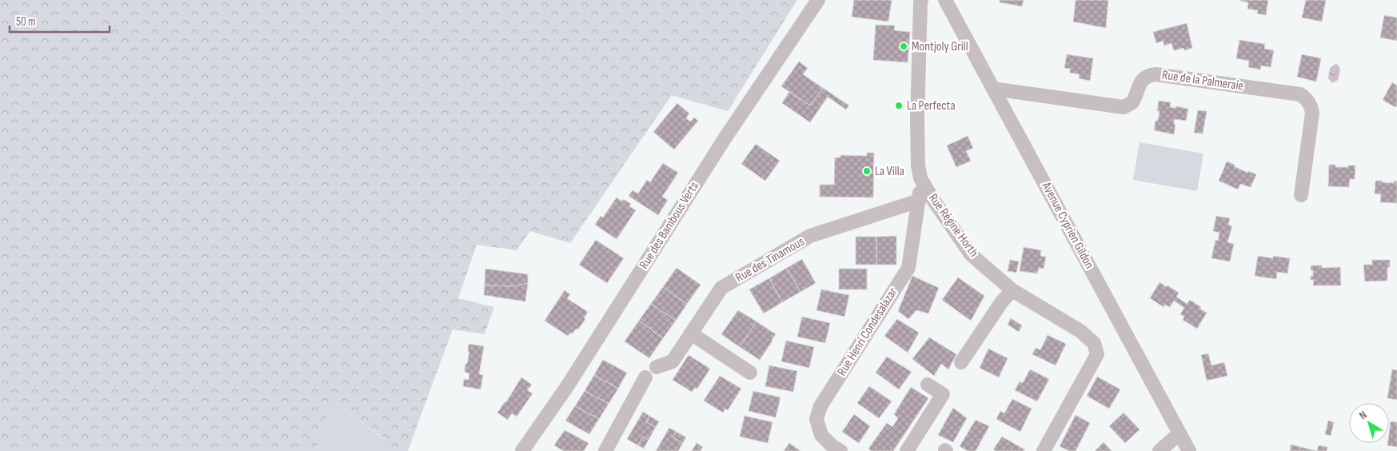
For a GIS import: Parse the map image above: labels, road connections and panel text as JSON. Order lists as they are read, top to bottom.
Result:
{
  "streets": {
    "street": [
      "Rue de la Palmeraie",
      "Rue des Bambous Verts",
      "Rue Régine Horth",
      "Avenue Cyprien Gildon",
      "Rue des Tinamous",
      "Rue Henri Condesalazar"
    ]
  },
  "crossings": [
    ["Rue de la Palmeraie", "Avenue Cyprien Gildon"],
    ["Rue Régine Horth", "Rue Henri Condesalazar"],
    ["Rue des Tinamous", "Rue Henri Condesalazar"]
  ],
  "places": ["Montjoly Grill", "La Perfecta", "La Villa"],
  "scale_bar": "50 m",
  "north": "top left"
}
